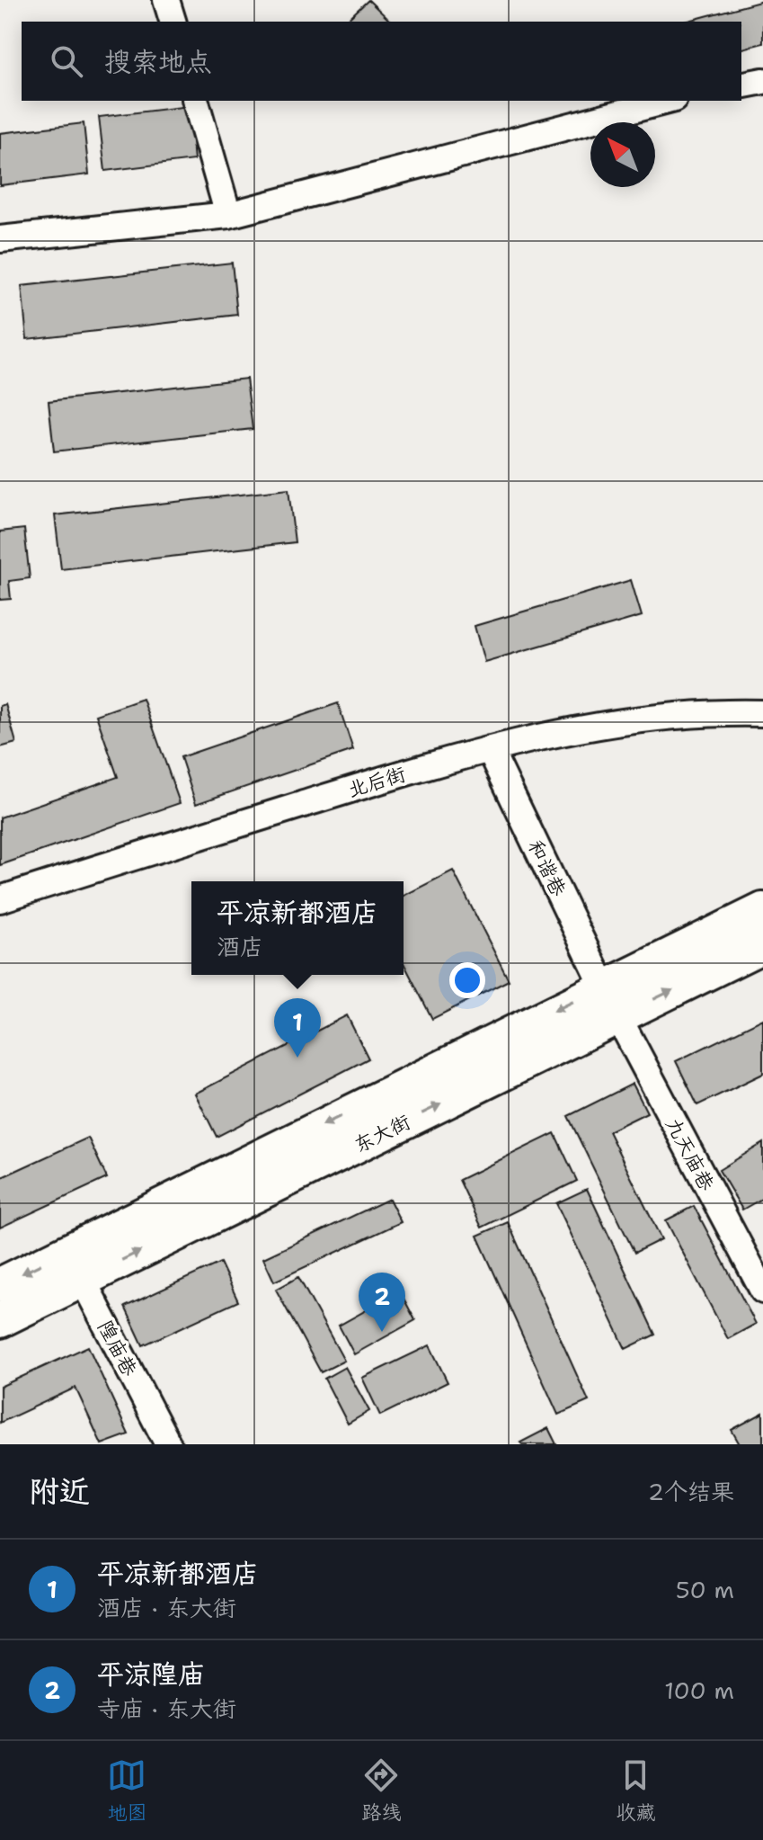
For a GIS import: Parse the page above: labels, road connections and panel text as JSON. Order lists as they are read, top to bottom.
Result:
{
  "streets": {
    "main road": ["东大街"],
    "street": [
      "北后街",
      "和谐巷",
      "九天庙巷",
      "隍庙巷"
    ]
  },
  "crossings": [
    ["北后街", "和谐巷"],
    ["和谐巷", "东大街"],
    ["和谐巷", "九天庙巷"],
    ["东大街", "九天庙巷"],
    ["东大街", "隍庙巷"]
  ],
  "north": "top left",
  "page": {
    "search": "搜索地点",
    "popup": ["平凉新都酒店", "酒店"],
    "pins": ["1", "2"],
    "heading": ["附近", "2个结果"],
    "list": [
      {
        "mark": "1",
        "name": "平凉新都酒店",
        "note": "酒店 · 东大街",
        "value": "50 m"
      },
      {
        "mark": "2",
        "name": "平涼隍庙",
        "note": "寺庙 · 东大街",
        "value": "100 m"
      }
    ],
    "nav": ["地图", "路线", "收藏"]
  }
}
